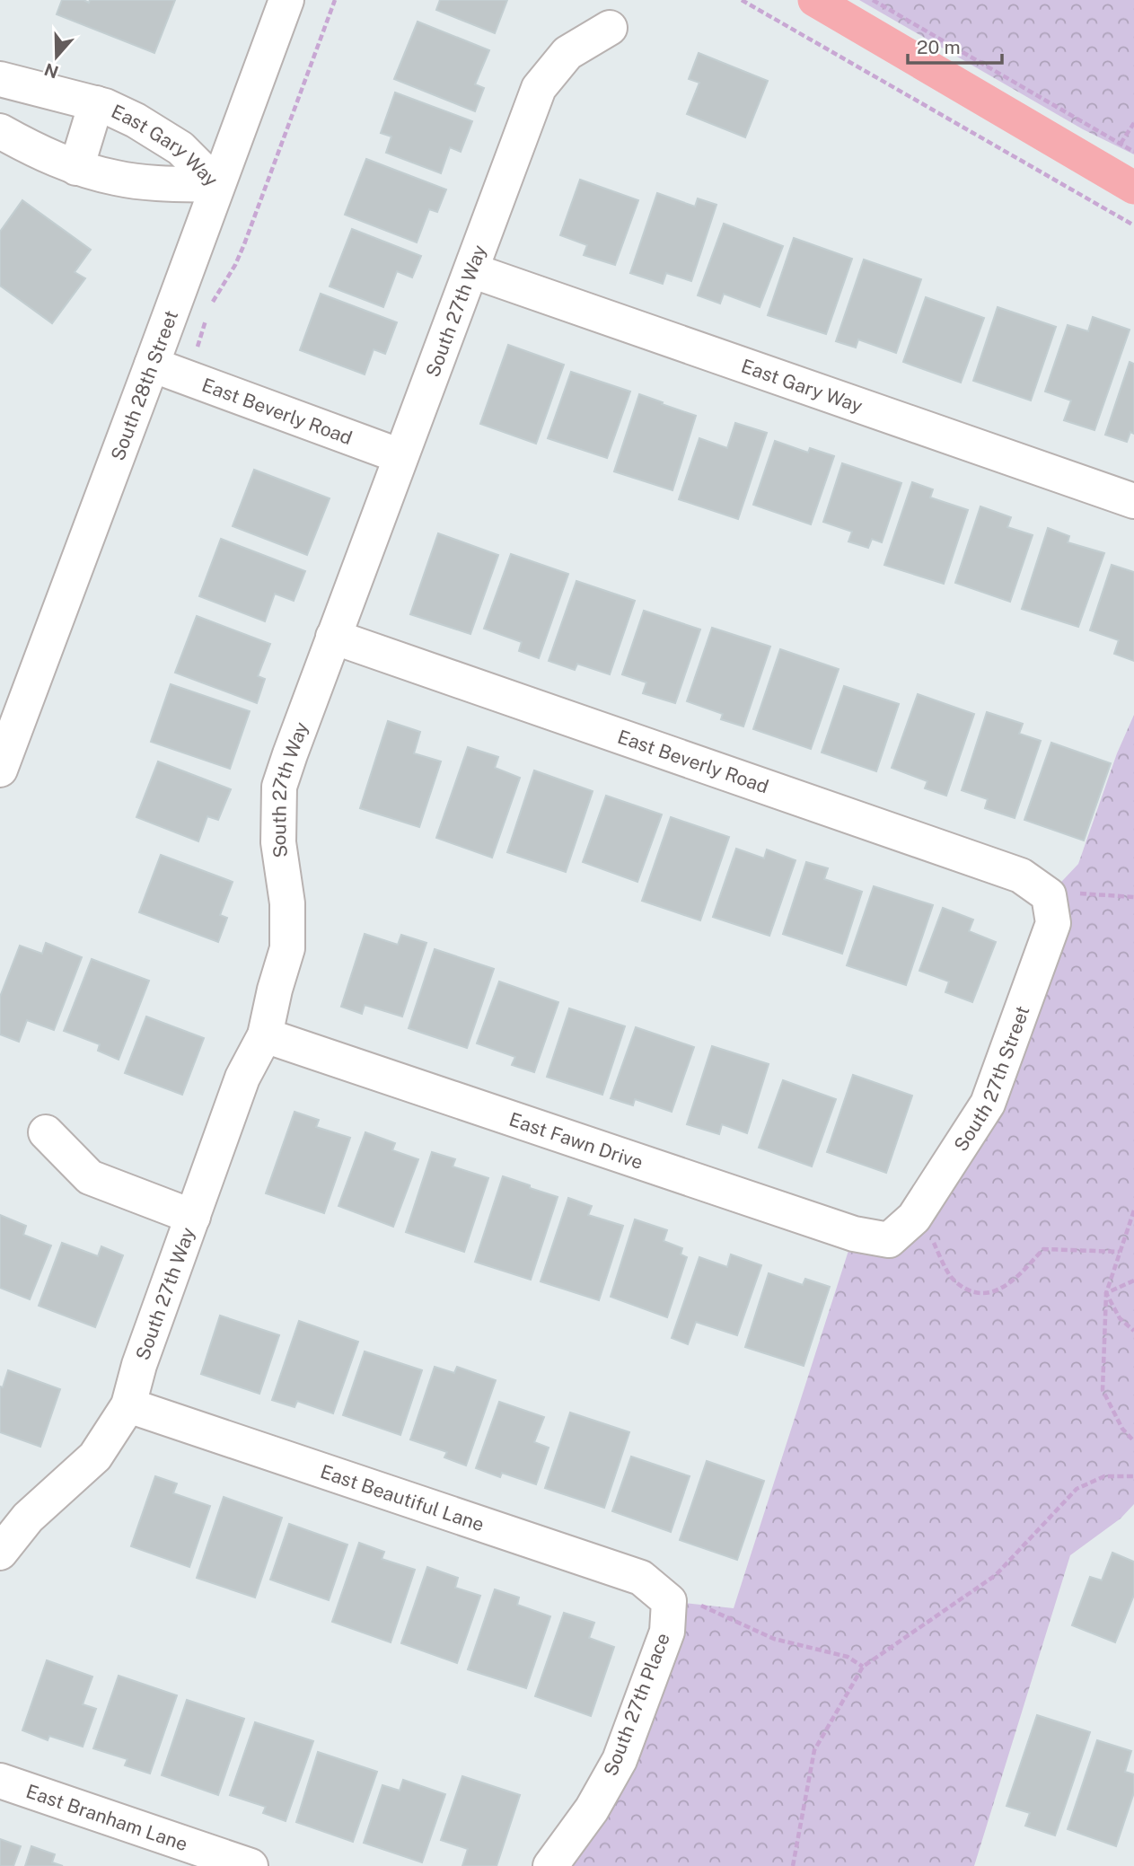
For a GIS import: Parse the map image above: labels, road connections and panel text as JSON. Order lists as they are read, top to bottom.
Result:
{
  "streets": {
    "street": [
      "East Gary Way",
      "South 27th Way",
      "South 28th Street",
      "East Beverly Road",
      "South 27th Street",
      "East Fawn Drive",
      "East Beautiful Lane",
      "South 27th Place",
      "East Branham Lane"
    ]
  },
  "crossings": [
    ["East Gary Way", "South 27th Way"],
    ["East Gary Way", "South 28th Street"],
    ["South 27th Way", "East Beverly Road"],
    ["South 27th Way", "East Fawn Drive"],
    ["South 27th Way", "East Beautiful Lane"],
    ["South 28th Street", "East Beverly Road"],
    ["East Beverly Road", "South 27th Street"],
    ["South 27th Street", "East Fawn Drive"],
    ["East Beautiful Lane", "South 27th Place"]
  ],
  "scale_bar": "20 m",
  "north": "bottom"
}
